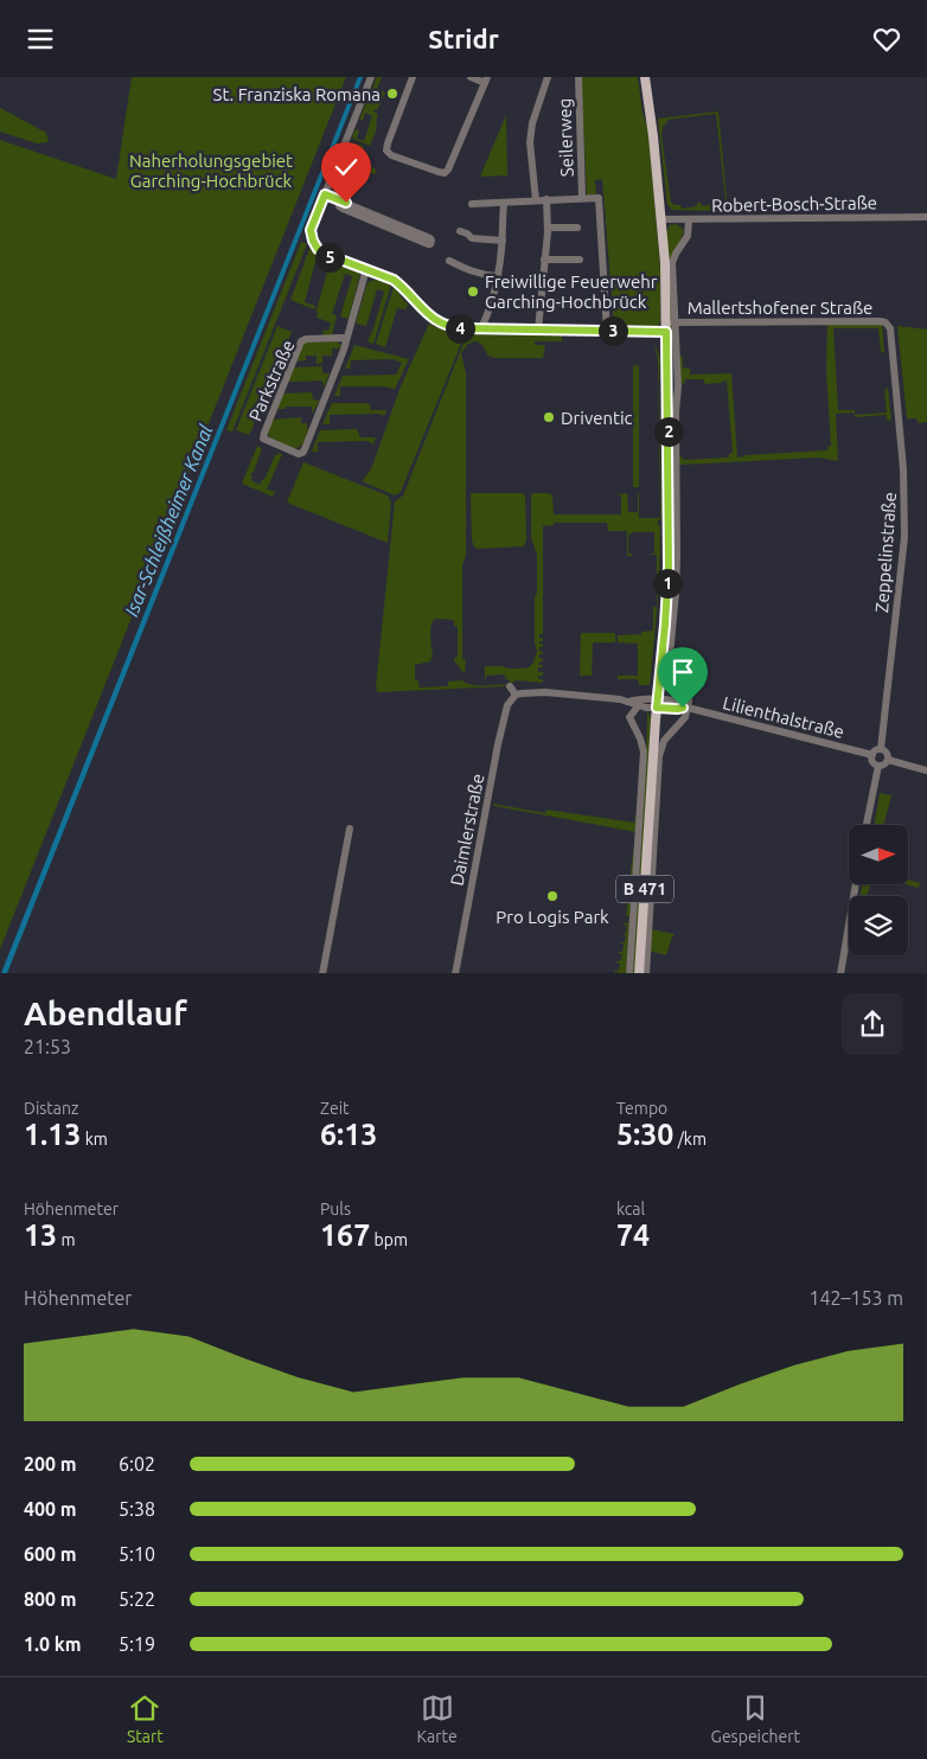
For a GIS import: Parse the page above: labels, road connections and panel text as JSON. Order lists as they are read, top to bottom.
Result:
{
  "streets": {
    "main road": ["B 471"],
    "street": [
      "Seilerweg",
      "Robert-Bosch-Straße",
      "Mallertshofener Straße",
      "Parkstraße",
      "Zeppelinstraße",
      "Lilienthalstraße",
      "Daimlerstraße"
    ]
  },
  "crossings": [
    ["Robert-Bosch-Straße", "B 471"],
    ["Mallertshofener Straße", "Zeppelinstraße"],
    ["Zeppelinstraße", "Lilienthalstraße"],
    ["Lilienthalstraße", "B 471"]
  ],
  "water": ["Isar-Schleißheimer Kanal"],
  "parks": ["Naherholungsgebiet Garching-Hochbrück"],
  "places": [
    "St. Franziska Romana",
    "Freiwillige Feuerwehr Garching-Hochbrück",
    "Driventic",
    "Pro Logis Park"
  ],
  "north": "right",
  "page": {
    "header": "Stridr",
    "pins": [
      "5",
      "4",
      "3",
      "2",
      "1"
    ],
    "heading": ["Abendlauf", "21:53"],
    "stats": [
      ["Distanz", "1.13 km"],
      ["Zeit", "6:13"],
      ["Tempo", "5:30 /km"],
      ["Höhenmeter", "13 m"],
      ["Puls", "167 bpm"],
      ["kcal", "74"]
    ],
    "chart": ["Höhenmeter", "142–153 m"],
    "list": [
      {
        "name": "200 m",
        "note": "6:02"
      },
      {
        "name": "400 m",
        "note": "5:38"
      },
      {
        "name": "600 m",
        "note": "5:10"
      },
      {
        "name": "800 m",
        "note": "5:22"
      },
      {
        "name": "1.0 km",
        "note": "5:19"
      }
    ],
    "tabs": ["Start", "Karte", "Gespeichert"]
  }
}
